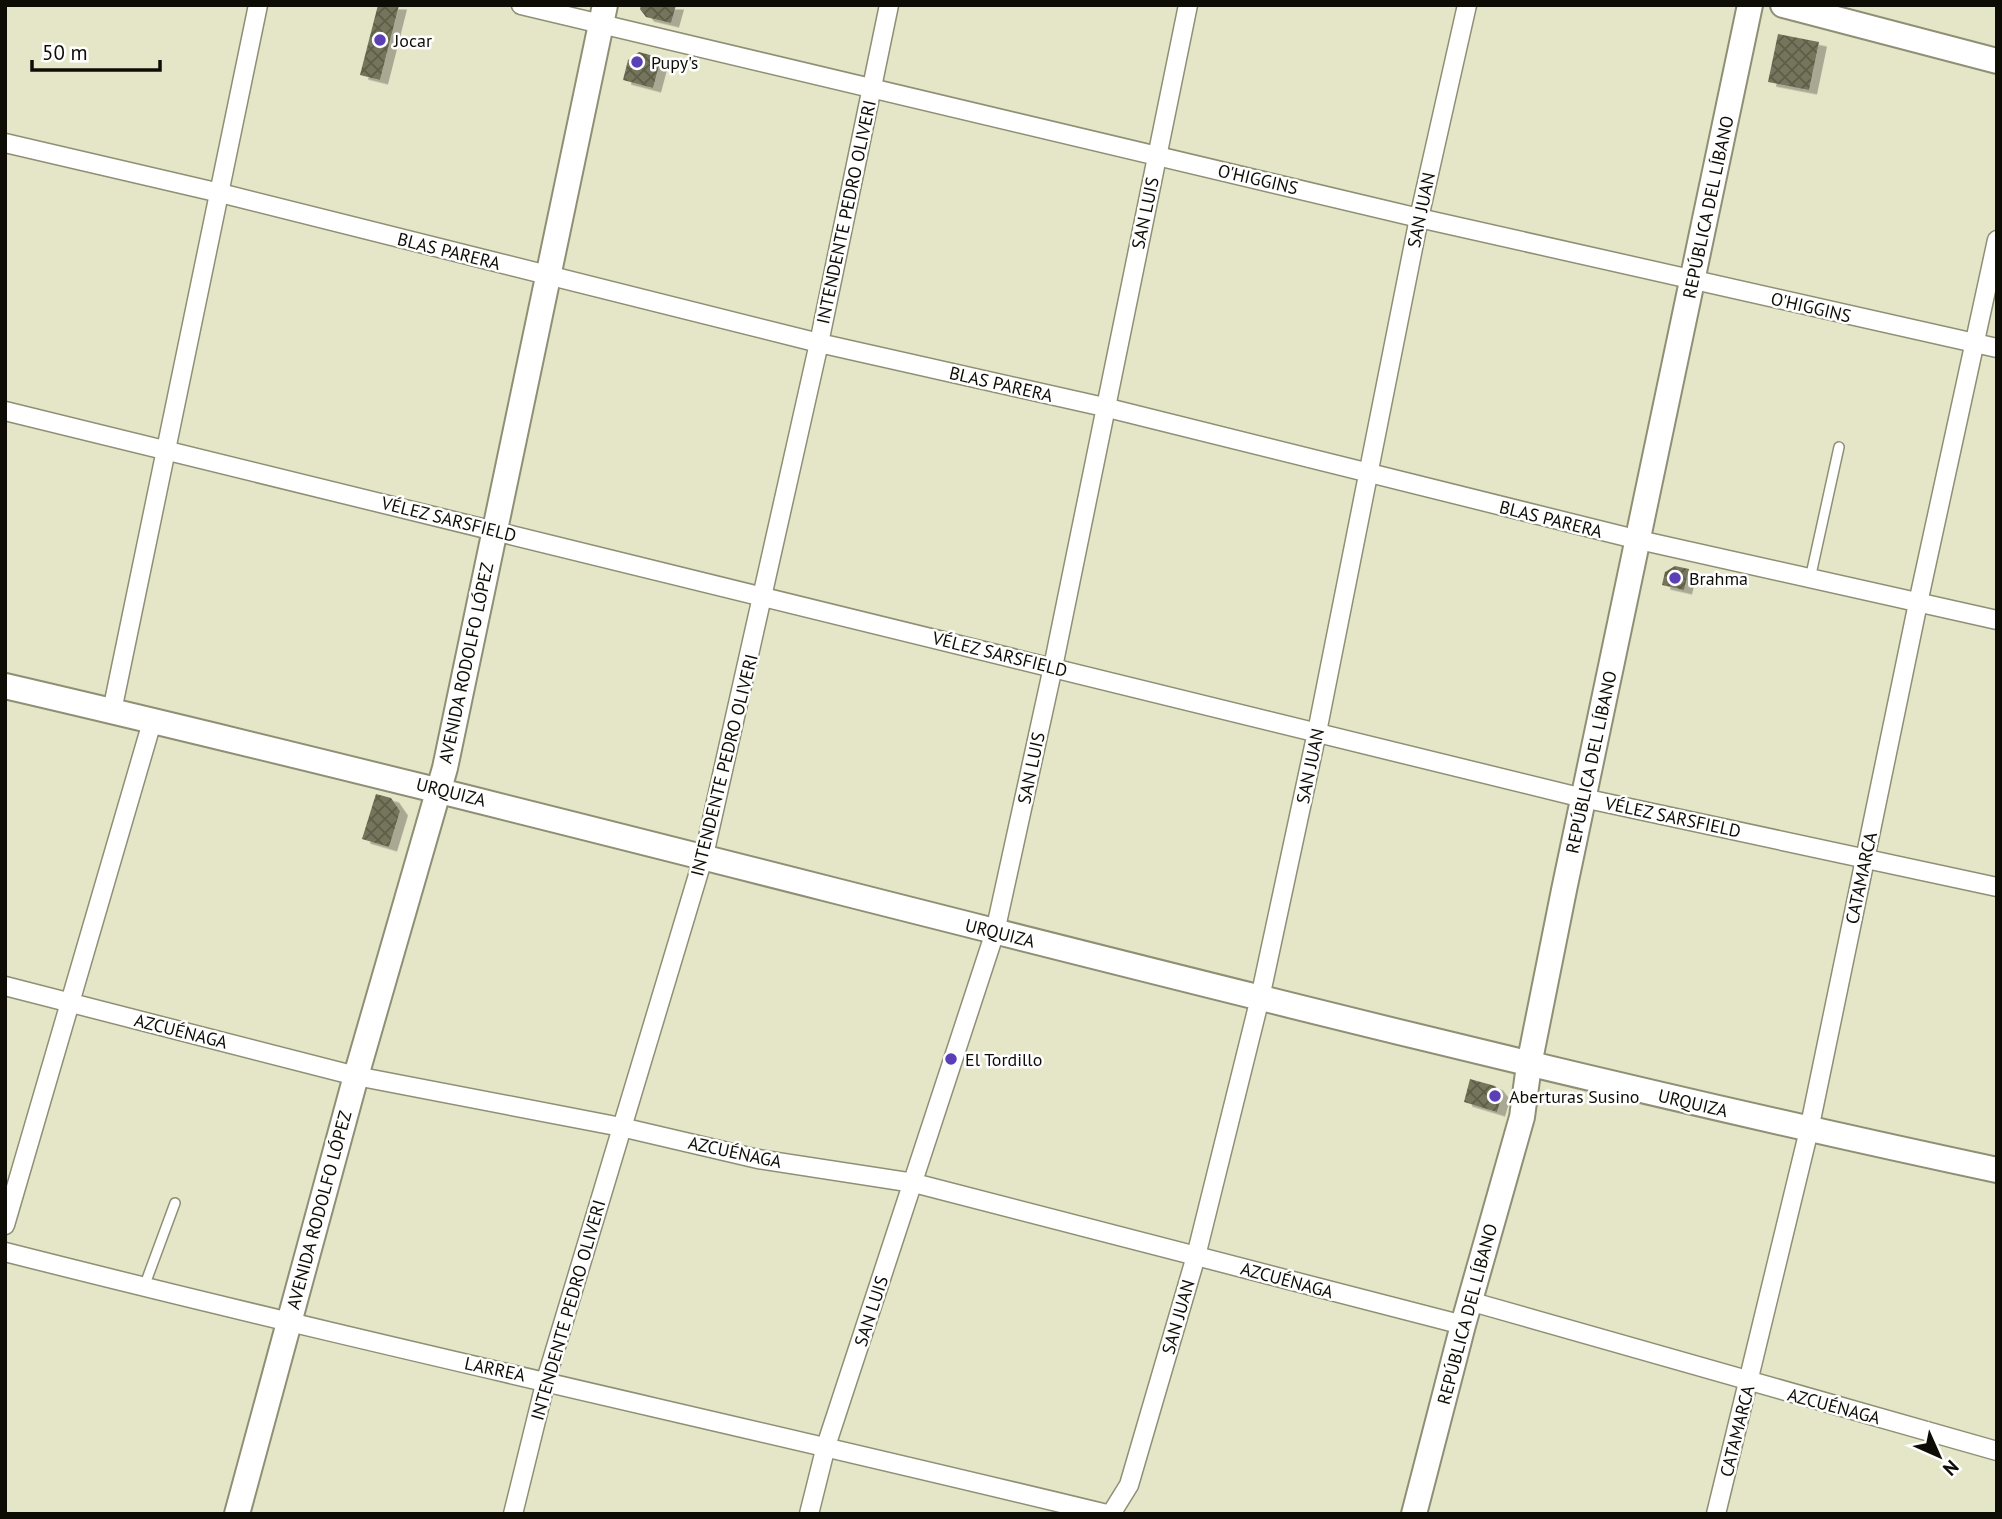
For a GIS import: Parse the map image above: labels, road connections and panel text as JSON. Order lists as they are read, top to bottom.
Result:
{
  "streets": {
    "street": [
      "O'HIGGINS",
      "REPÚBLICA DEL LÍBANO",
      "SAN JUAN",
      "INTENDENTE PEDRO OLIVERI",
      "SAN LUIS",
      "BLAS PARERA",
      "VÉLEZ SARSFIELD",
      "AVENIDA RODOLFO LÓPEZ",
      "URQUIZA",
      "CATAMARCA",
      "AZCUÉNAGA",
      "LARREA"
    ]
  },
  "crossings": [
    ["O'HIGGINS", "REPÚBLICA DEL LÍBANO"],
    ["O'HIGGINS", "SAN JUAN"],
    ["O'HIGGINS", "INTENDENTE PEDRO OLIVERI"],
    ["O'HIGGINS", "SAN LUIS"],
    ["O'HIGGINS", "AVENIDA RODOLFO LÓPEZ"],
    ["O'HIGGINS", "CATAMARCA"],
    ["REPÚBLICA DEL LÍBANO", "BLAS PARERA"],
    ["REPÚBLICA DEL LÍBANO", "VÉLEZ SARSFIELD"],
    ["REPÚBLICA DEL LÍBANO", "URQUIZA"],
    ["REPÚBLICA DEL LÍBANO", "AZCUÉNAGA"],
    ["SAN JUAN", "BLAS PARERA"],
    ["SAN JUAN", "VÉLEZ SARSFIELD"],
    ["SAN JUAN", "URQUIZA"],
    ["SAN JUAN", "AZCUÉNAGA"],
    ["SAN JUAN", "LARREA"],
    ["INTENDENTE PEDRO OLIVERI", "BLAS PARERA"],
    ["INTENDENTE PEDRO OLIVERI", "VÉLEZ SARSFIELD"],
    ["INTENDENTE PEDRO OLIVERI", "URQUIZA"],
    ["INTENDENTE PEDRO OLIVERI", "AZCUÉNAGA"],
    ["INTENDENTE PEDRO OLIVERI", "LARREA"],
    ["SAN LUIS", "BLAS PARERA"],
    ["SAN LUIS", "VÉLEZ SARSFIELD"],
    ["SAN LUIS", "URQUIZA"],
    ["SAN LUIS", "AZCUÉNAGA"],
    ["SAN LUIS", "LARREA"],
    ["BLAS PARERA", "AVENIDA RODOLFO LÓPEZ"],
    ["BLAS PARERA", "CATAMARCA"],
    ["VÉLEZ SARSFIELD", "AVENIDA RODOLFO LÓPEZ"],
    ["VÉLEZ SARSFIELD", "CATAMARCA"],
    ["AVENIDA RODOLFO LÓPEZ", "URQUIZA"],
    ["AVENIDA RODOLFO LÓPEZ", "AZCUÉNAGA"],
    ["AVENIDA RODOLFO LÓPEZ", "LARREA"],
    ["URQUIZA", "CATAMARCA"],
    ["CATAMARCA", "AZCUÉNAGA"]
  ],
  "places": [
    "Jocar",
    "Pupy's",
    "Brahma",
    "El Tordillo",
    "Aberturas Susino"
  ],
  "scale_bar": "50 m",
  "north": "bottom right"
}
